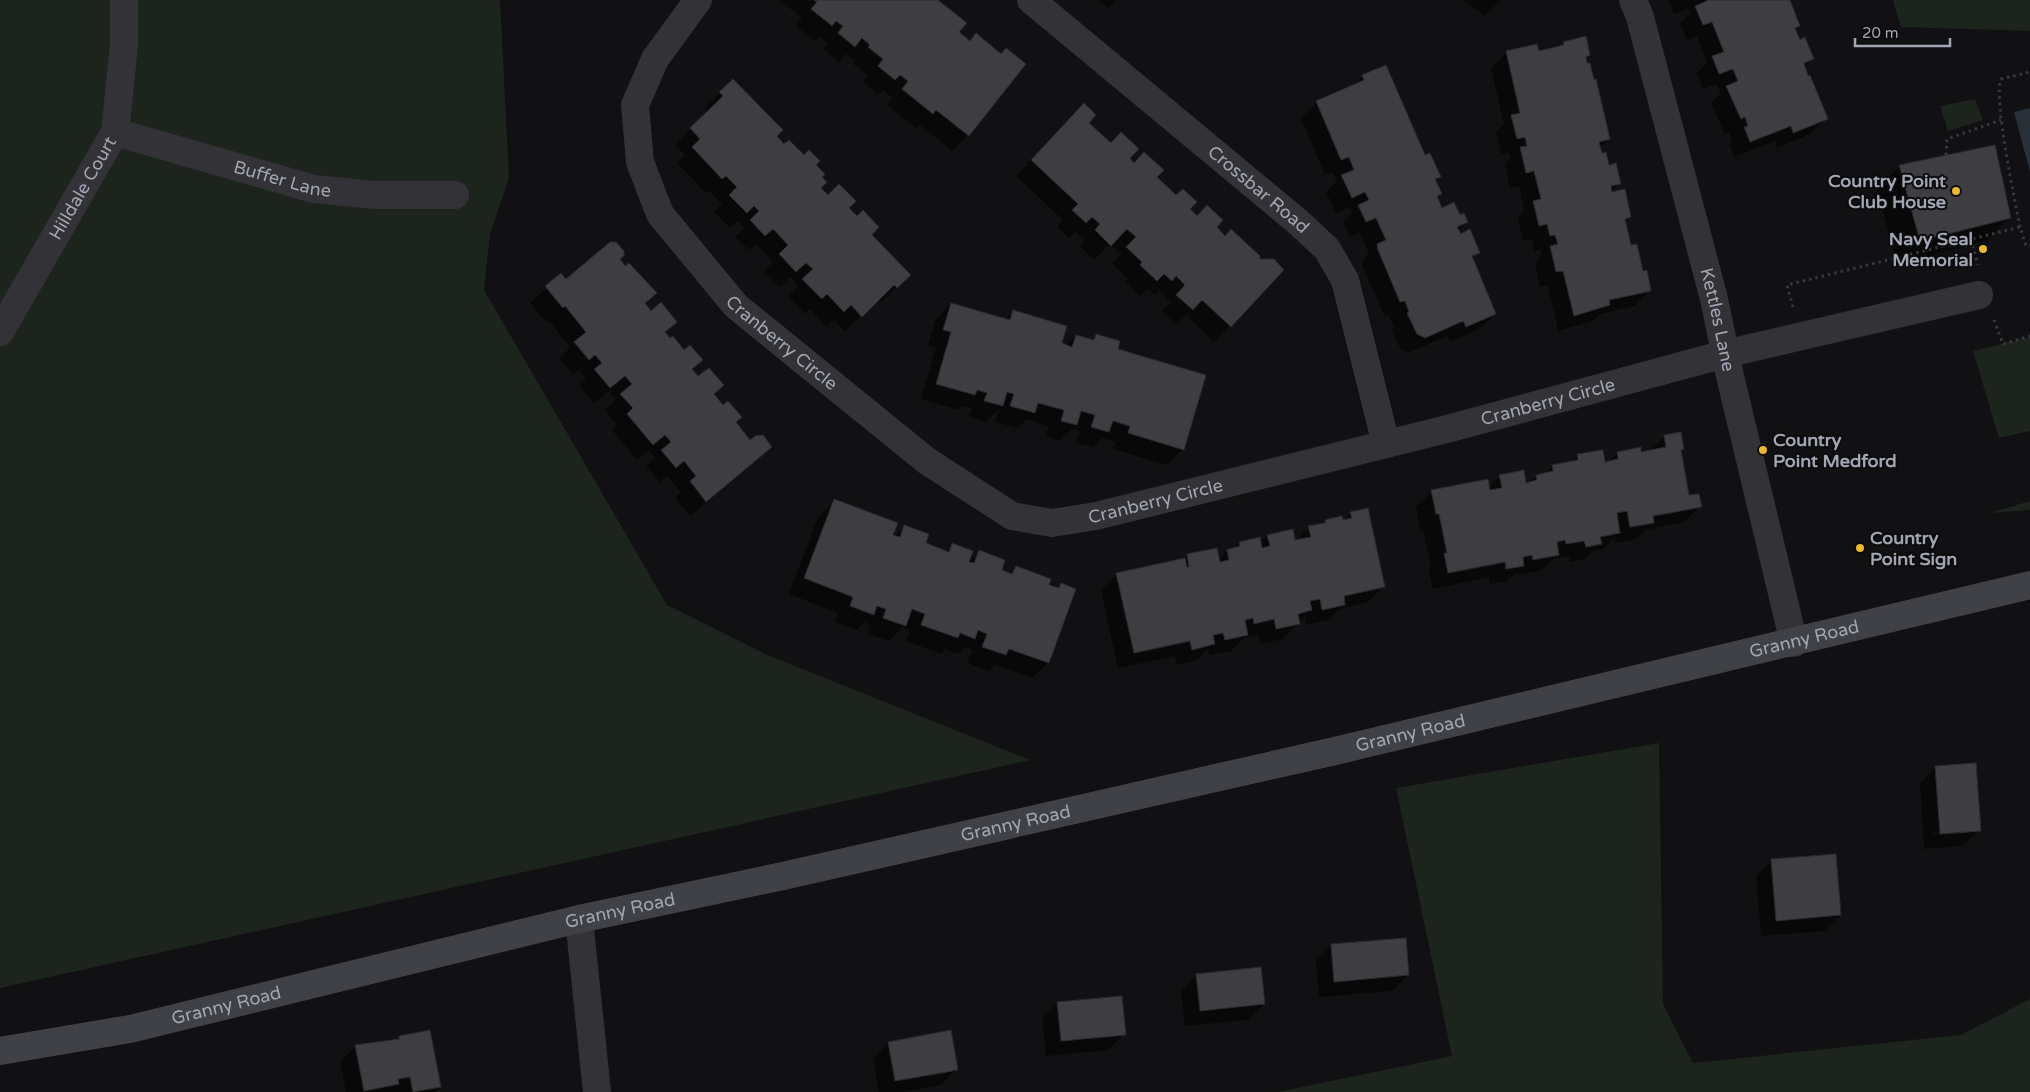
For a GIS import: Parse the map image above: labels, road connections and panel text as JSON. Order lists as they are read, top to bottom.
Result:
{
  "streets": {
    "street": [
      "Buffer Lane",
      "Hilldale Court",
      "Crossbar Road",
      "Kettles Lane",
      "Cranberry Circle",
      "Granny Road"
    ]
  },
  "crossings": [
    ["Buffer Lane", "Hilldale Court"],
    ["Crossbar Road", "Cranberry Circle"],
    ["Kettles Lane", "Cranberry Circle"],
    ["Kettles Lane", "Granny Road"]
  ],
  "places": [
    "Country Point Club House",
    "Navy Seal Memorial",
    "Country Point Medford",
    "Country Point Sign"
  ],
  "scale_bar": "20 m"
}
